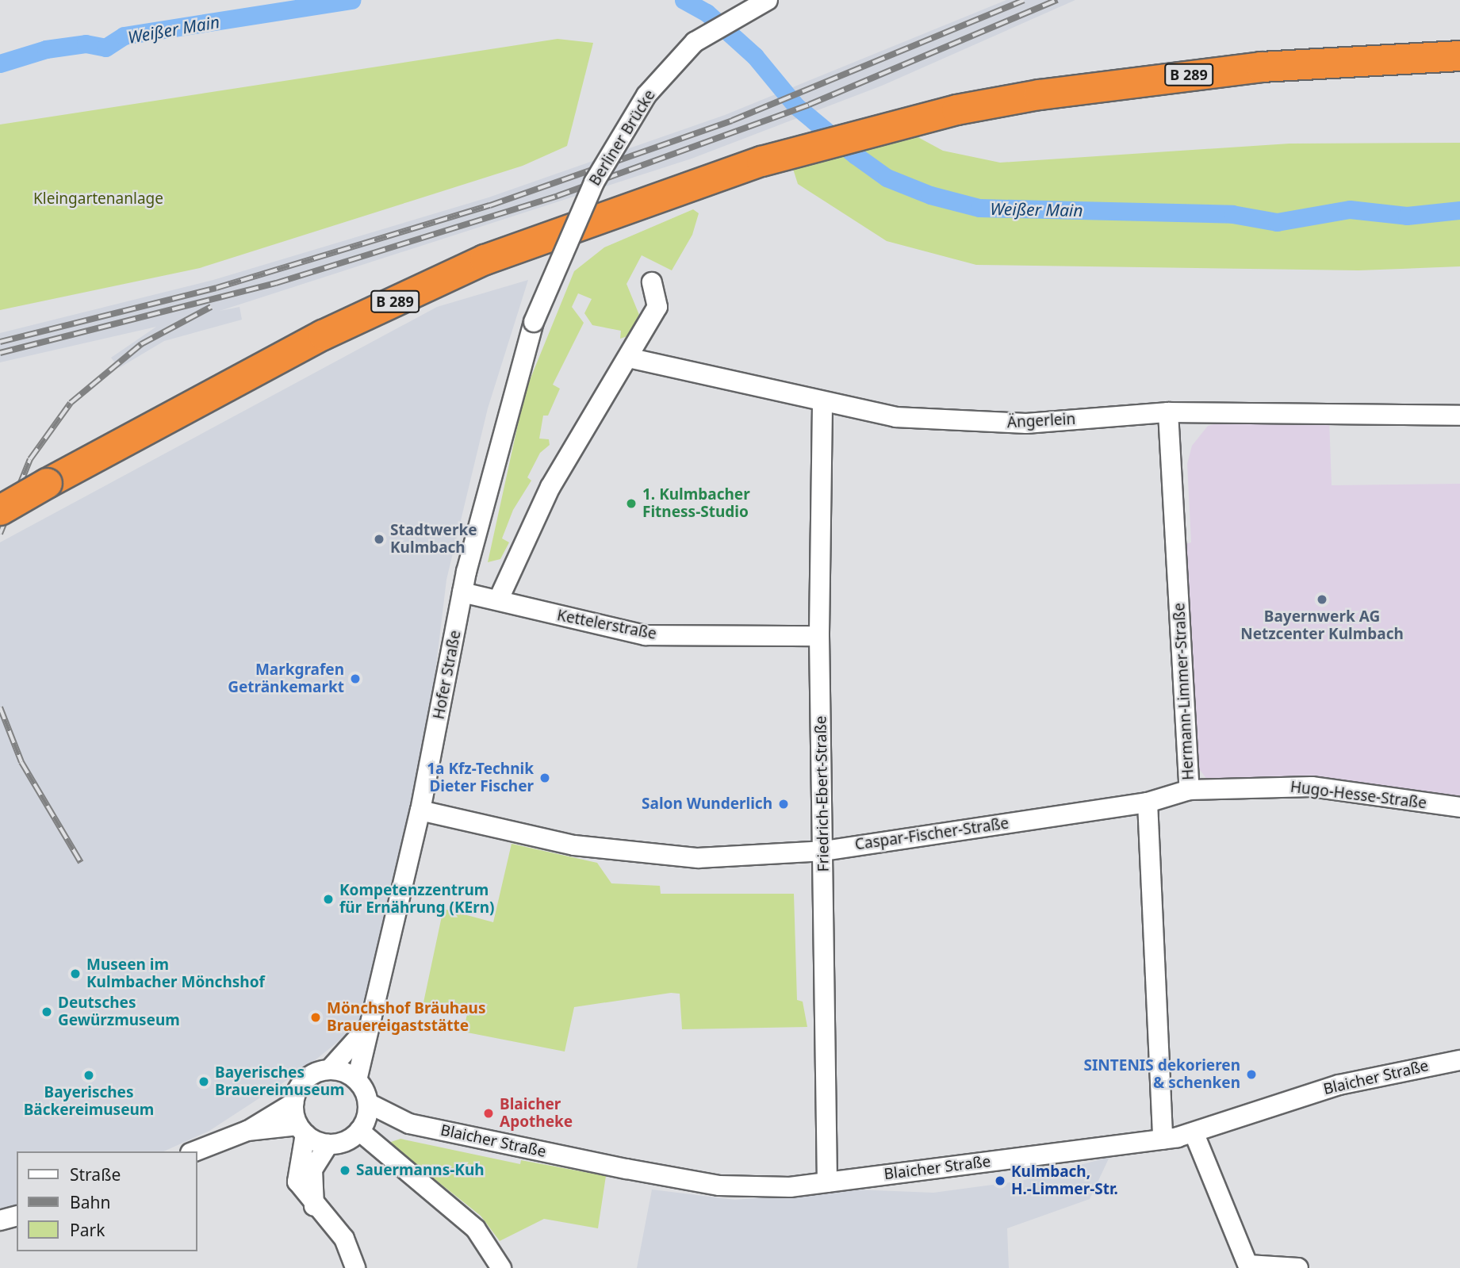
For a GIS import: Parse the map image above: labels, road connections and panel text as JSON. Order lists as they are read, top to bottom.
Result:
{
  "streets": {
    "highway": ["B 289"],
    "street": [
      "Berliner Brücke",
      "Ängerlein",
      "Kettelerstraße",
      "Hofer Straße",
      "Hermann-Limmer-Straße",
      "Friedrich-Ebert-Straße",
      "Hugo-Hesse-Straße",
      "Caspar-Fischer-Straße",
      "Blaicher Straße"
    ]
  },
  "crossings": [
    ["Berliner Brücke", "Hofer Straße"],
    ["Ängerlein", "Hermann-Limmer-Straße"],
    ["Ängerlein", "Friedrich-Ebert-Straße"],
    ["Kettelerstraße", "Hofer Straße"],
    ["Kettelerstraße", "Friedrich-Ebert-Straße"],
    ["Hofer Straße", "Caspar-Fischer-Straße"],
    ["Hofer Straße", "Blaicher Straße"],
    ["Hermann-Limmer-Straße", "Hugo-Hesse-Straße"],
    ["Hermann-Limmer-Straße", "Caspar-Fischer-Straße"],
    ["Friedrich-Ebert-Straße", "Caspar-Fischer-Straße"],
    ["Friedrich-Ebert-Straße", "Blaicher Straße"]
  ],
  "water": ["Weißer Main"],
  "parks": ["Kleingartenanlage"],
  "places": [
    "1. Kulmbacher Fitness-Studio",
    "Stadtwerke Kulmbach",
    "Bayernwerk AG Netzcenter Kulmbach",
    "Markgrafen Getränkemarkt",
    "1a Kfz-Technik Dieter Fischer",
    "Salon Wunderlich",
    "Kompetenzzentrum für Ernährung (KErn)",
    "Museen im Kulmbacher Mönchshof",
    "Deutsches Gewürzmuseum",
    "Mönchshof Bräuhaus Brauereigaststätte",
    "SINTENIS dekorieren & schenken",
    "Bayerisches Bäckereimuseum",
    "Bayerisches Brauereimuseum",
    "Blaicher Apotheke",
    "Sauermanns-Kuh",
    "Kulmbach, H.-Limmer-Str."
  ],
  "legend": ["Straße", "Bahn", "Park"]
}
